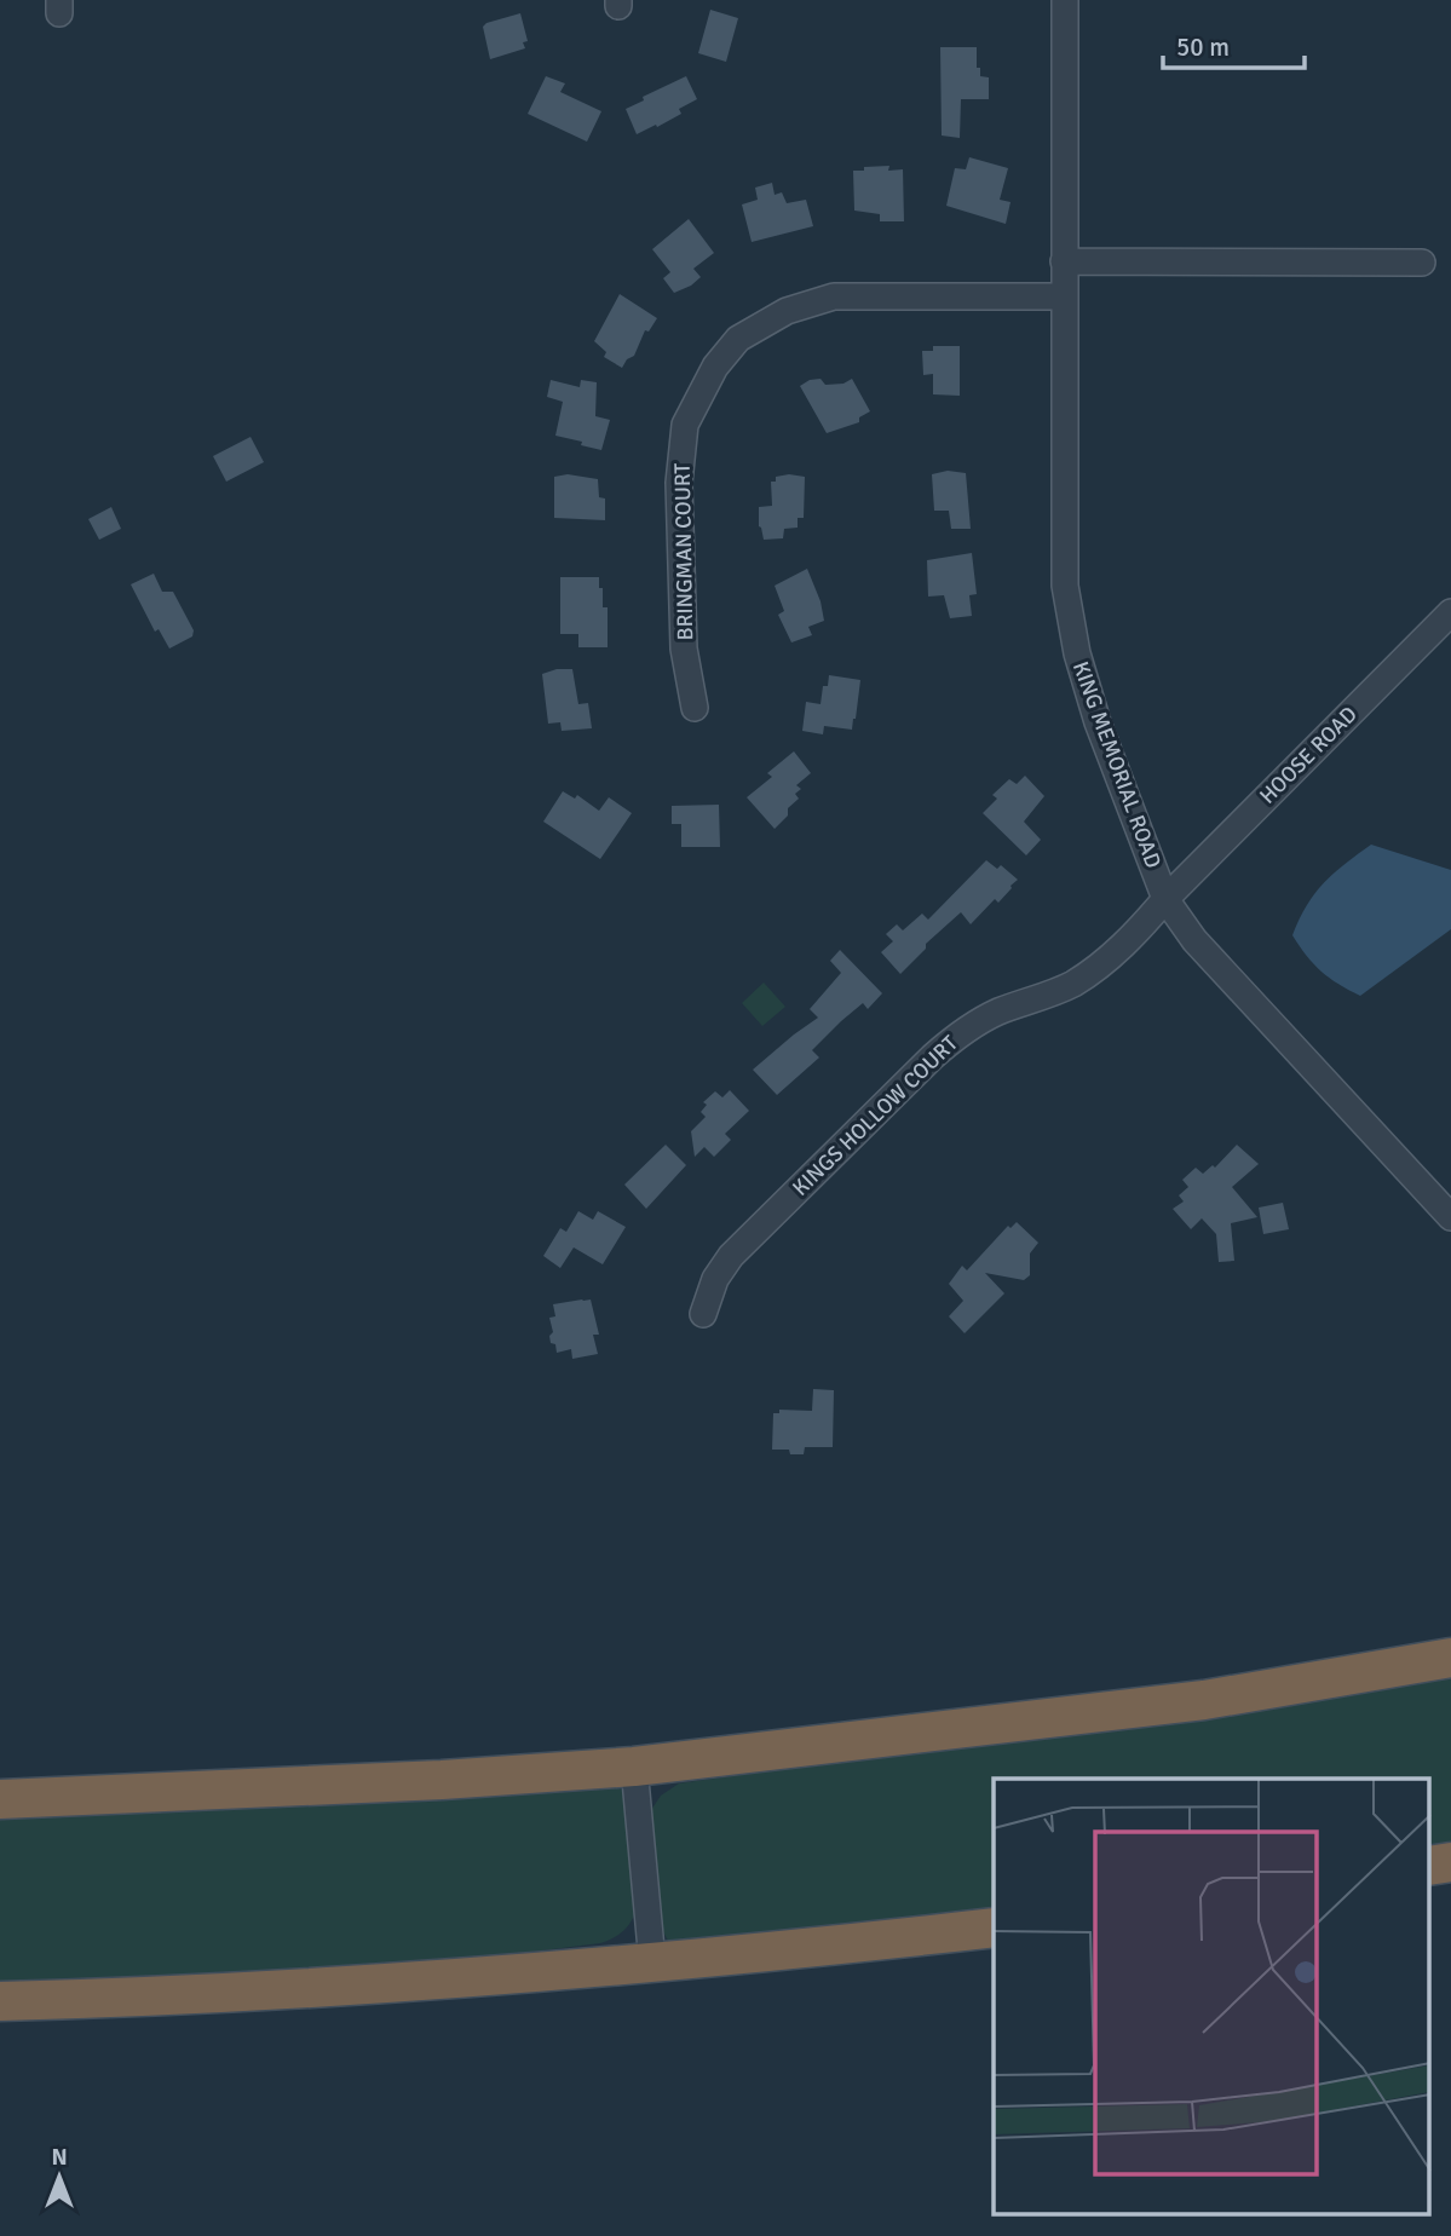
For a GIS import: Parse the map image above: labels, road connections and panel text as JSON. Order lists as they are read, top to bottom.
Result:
{
  "streets": {
    "street": [
      "BRINGMAN COURT",
      "HOOSE ROAD",
      "KING MEMORIAL ROAD",
      "KINGS HOLLOW COURT"
    ]
  },
  "crossings": [
    ["BRINGMAN COURT", "KING MEMORIAL ROAD"],
    ["HOOSE ROAD", "KING MEMORIAL ROAD"],
    ["HOOSE ROAD", "KINGS HOLLOW COURT"],
    ["KING MEMORIAL ROAD", "KINGS HOLLOW COURT"]
  ],
  "scale_bar": "50 m",
  "north": "top"
}
